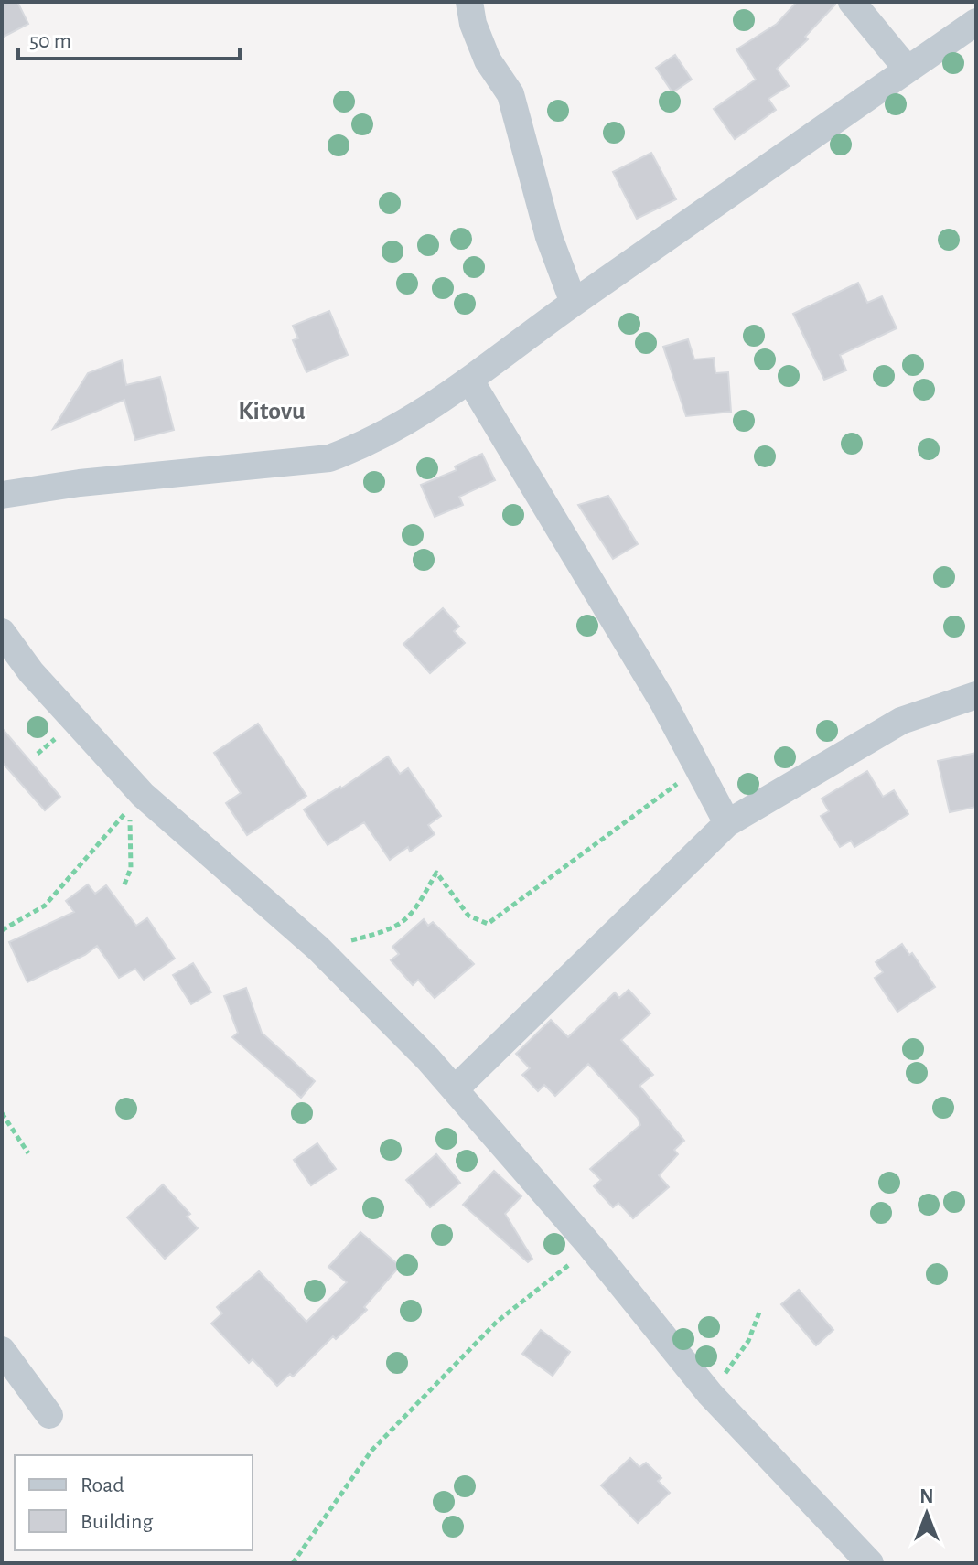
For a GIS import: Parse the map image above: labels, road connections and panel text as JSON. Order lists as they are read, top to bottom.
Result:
{
  "districts": ["Kitovu"],
  "legend": ["Road", "Building"],
  "scale_bar": "50 m",
  "north": "top"
}
